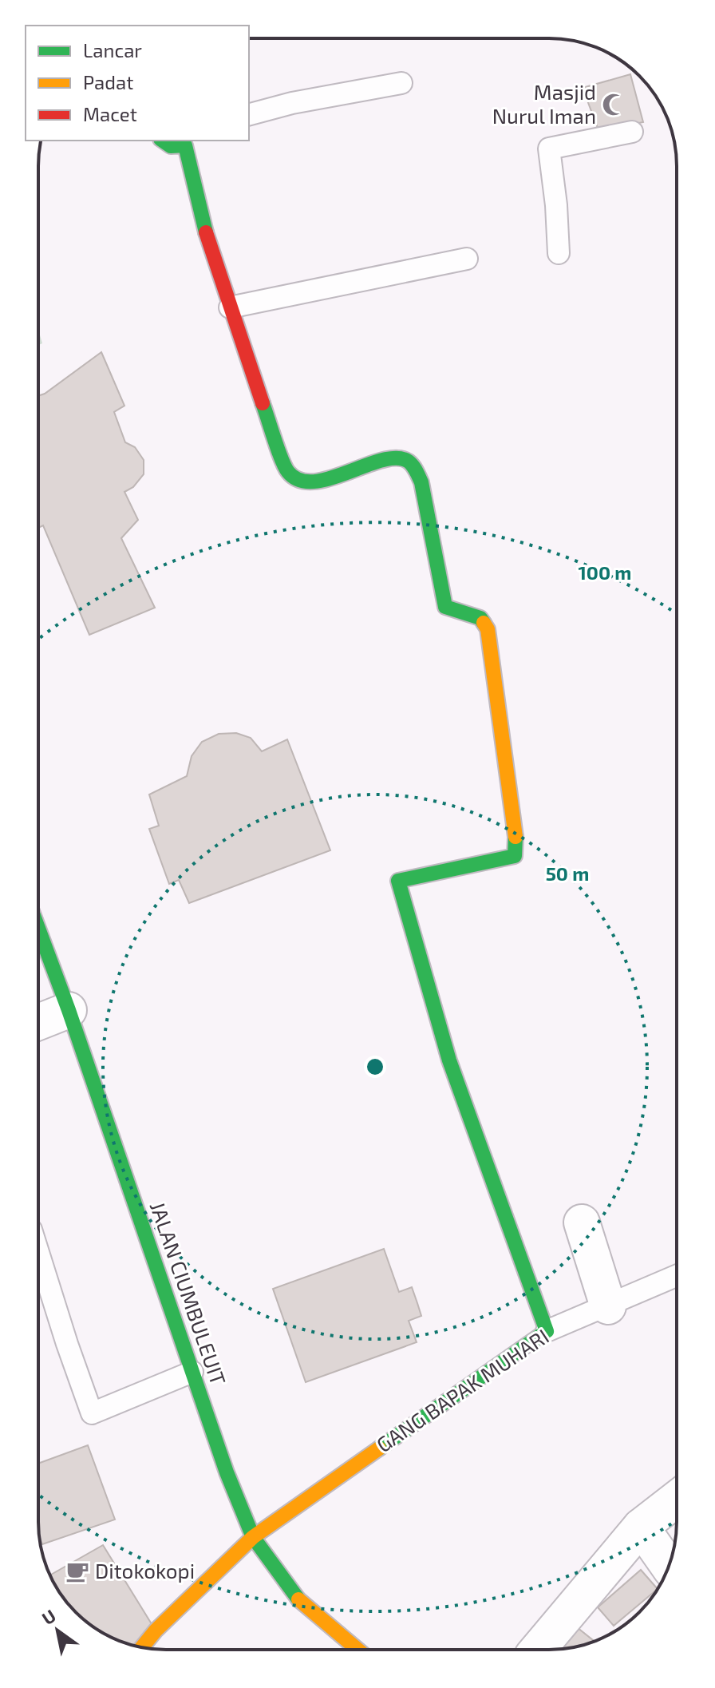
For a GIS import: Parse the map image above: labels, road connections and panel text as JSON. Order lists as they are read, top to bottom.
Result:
{
  "streets": {
    "street": ["JALAN CIUMBULEUIT", "GANG BAPAK MUHARI"]
  },
  "crossings": [
    ["JALAN CIUMBULEUIT", "GANG BAPAK MUHARI"]
  ],
  "places": {
    "mosque": ["Masjid Nurul Iman"],
    "cafe": ["Ditokokopi"]
  },
  "legend": ["Lancar", "Padat", "Macet"],
  "north": "top left",
  "rings": ["100 m", "50 m"]
}
